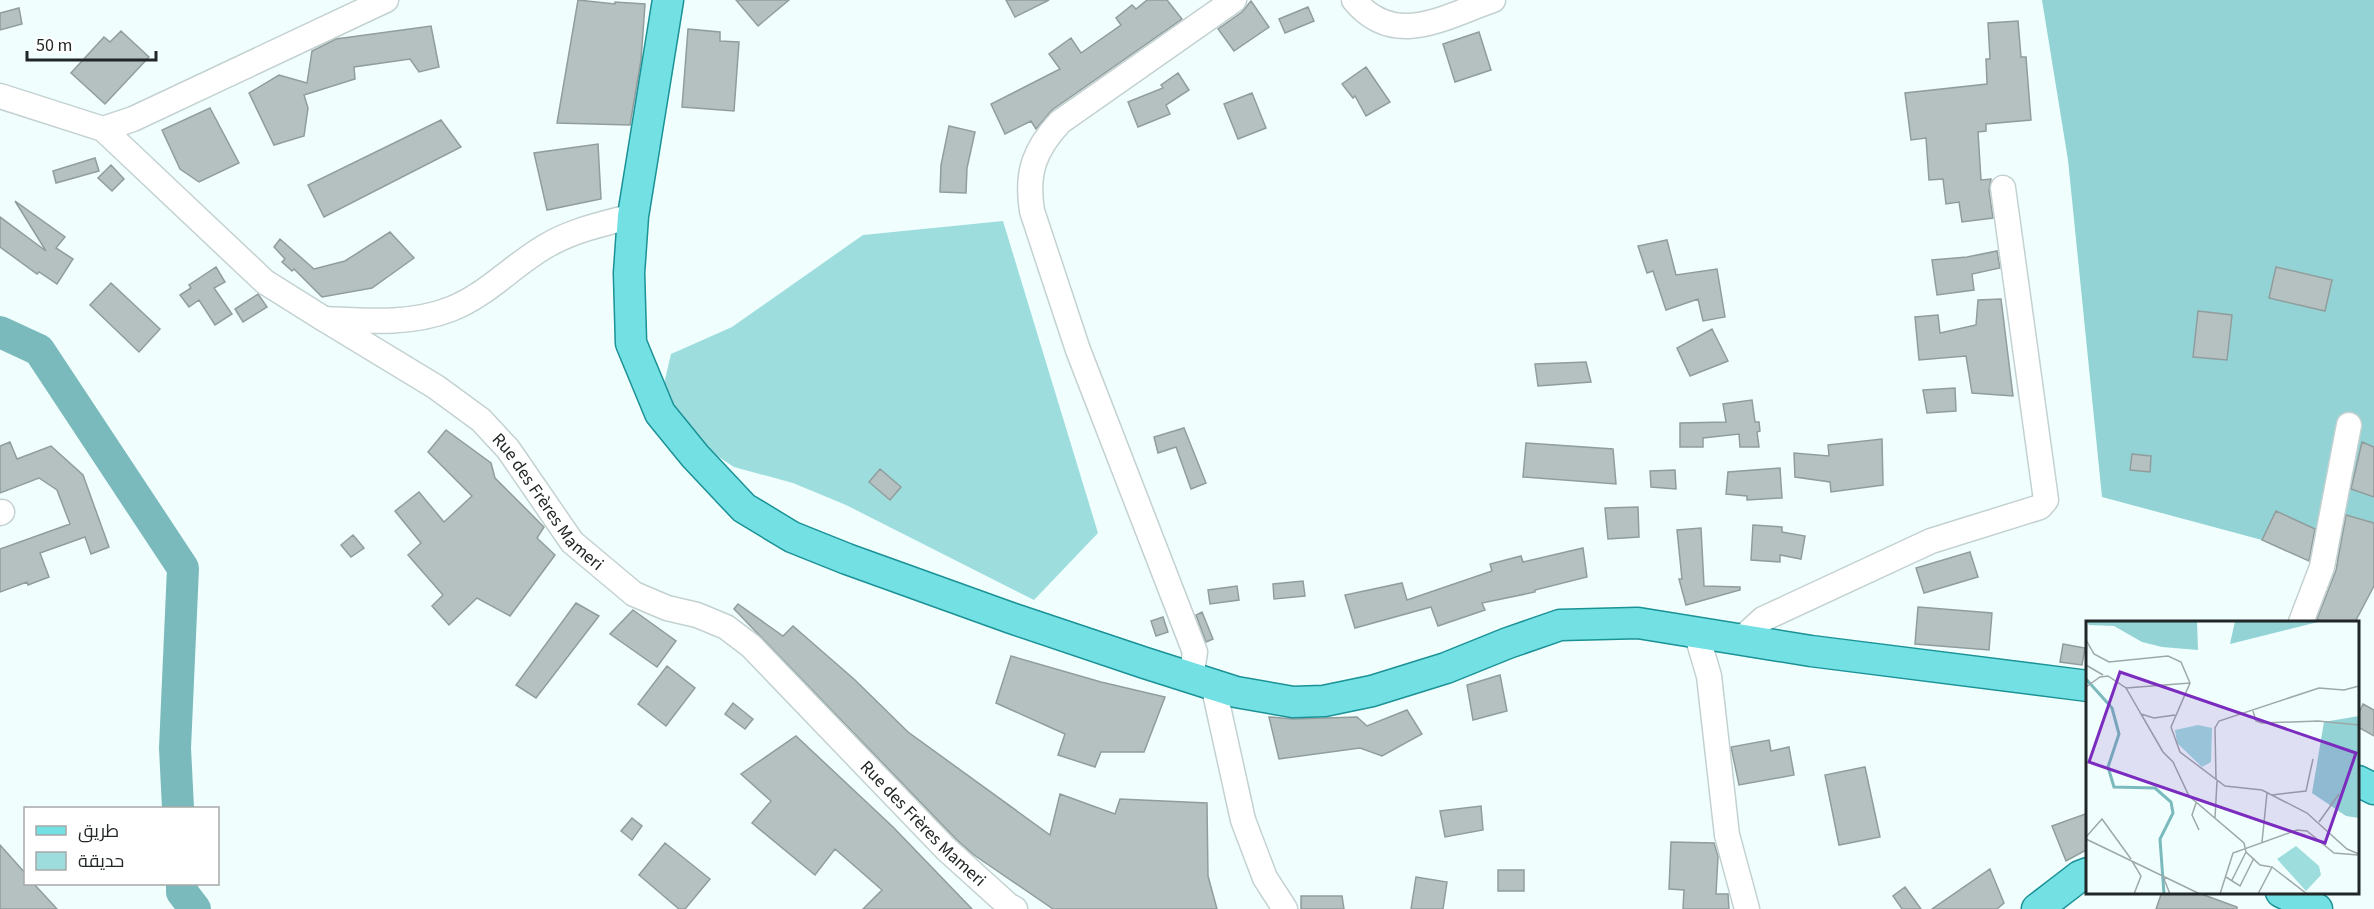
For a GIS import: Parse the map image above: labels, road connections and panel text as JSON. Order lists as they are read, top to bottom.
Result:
{
  "streets": {
    "street": ["Rue des Frères Mameri"]
  },
  "legend": ["طريق", "حديقة"],
  "scale_bar": "50 m"
}
